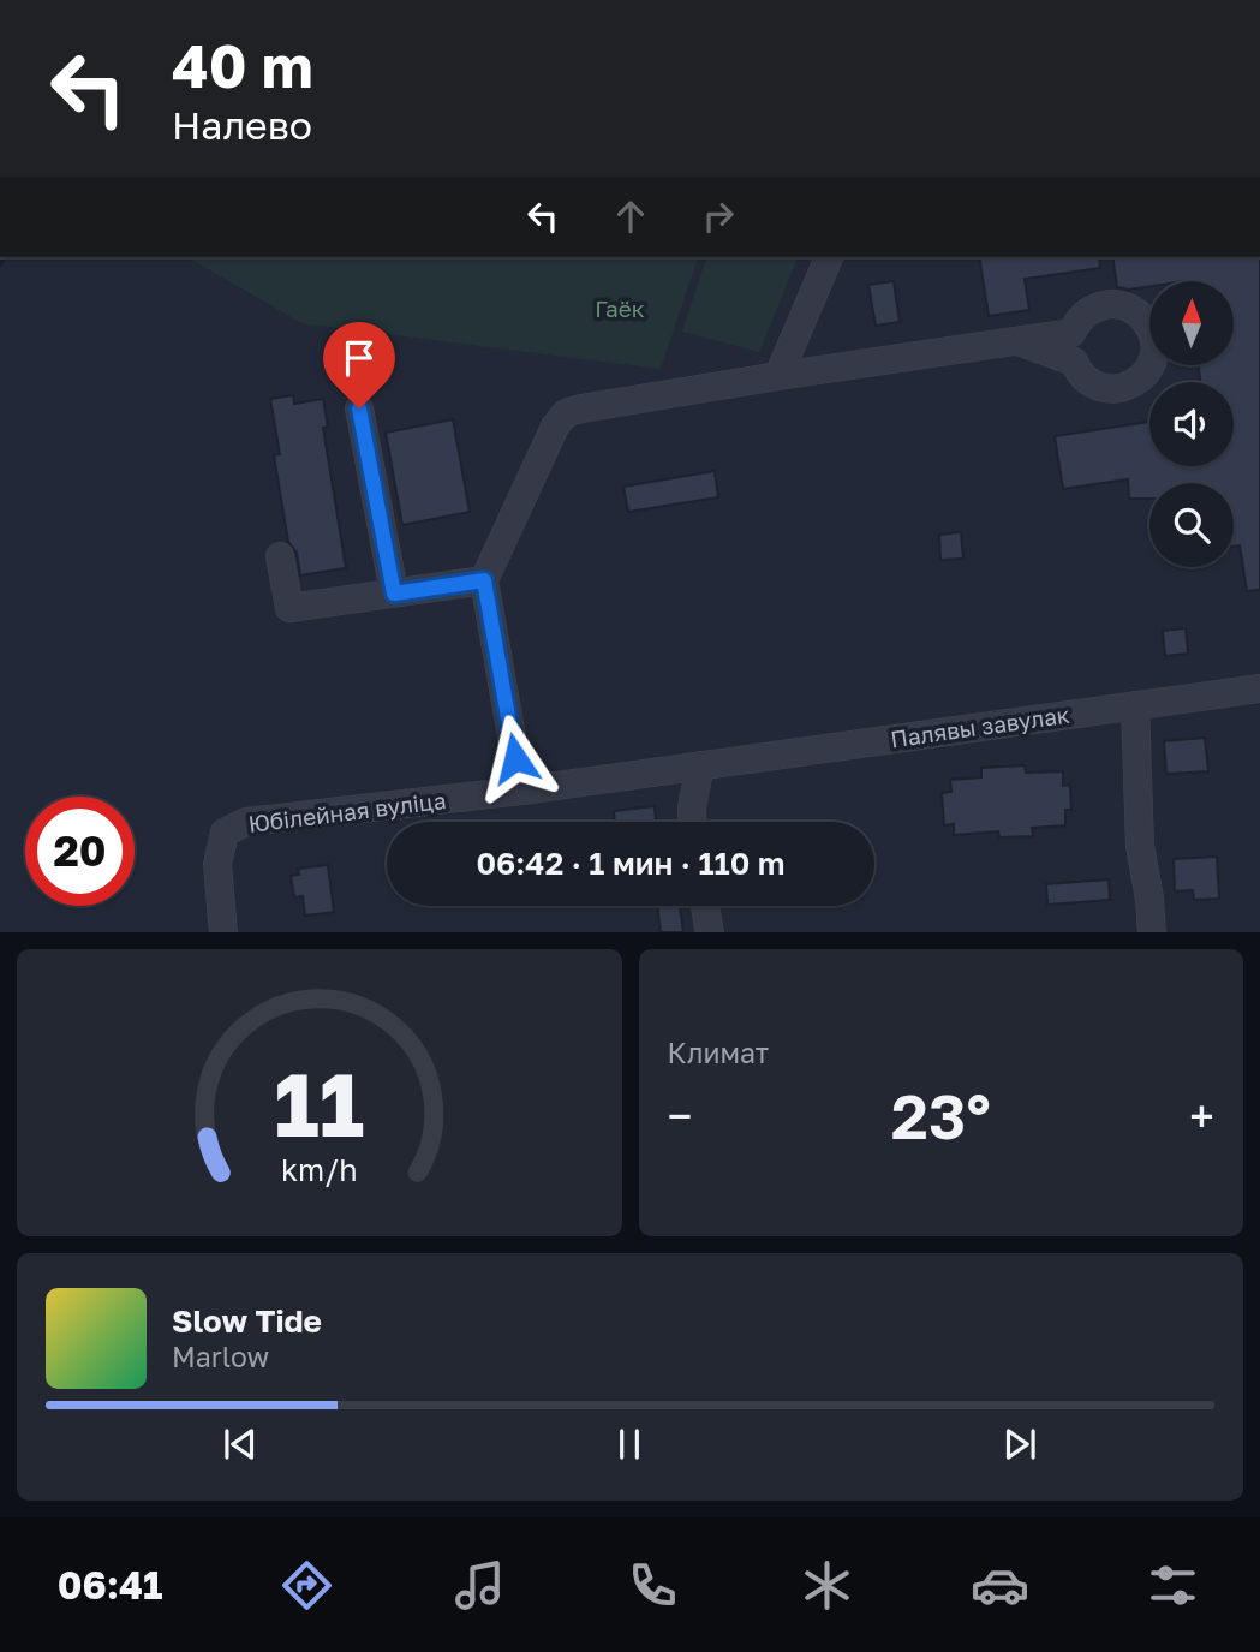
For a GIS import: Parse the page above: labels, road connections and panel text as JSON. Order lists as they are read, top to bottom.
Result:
{
  "streets": {
    "street": ["Палявы завулак", "Юбілейная вуліца"]
  },
  "crossings": [
    ["Палявы завулак", "Юбілейная вуліца"]
  ],
  "parks": ["Гаёк"],
  "north": "top",
  "page": {
    "turn": ["40 m", "Налево"],
    "limit": "20",
    "trip": "06:42 · 1 мин · 110 m",
    "tile": "Климат",
    "heat": ["−", "23°", "+"],
    "song": ["Slow Tide", "Marlow"],
    "tabs": "06:41",
    "gauge": ["11", "km/h"]
  }
}
